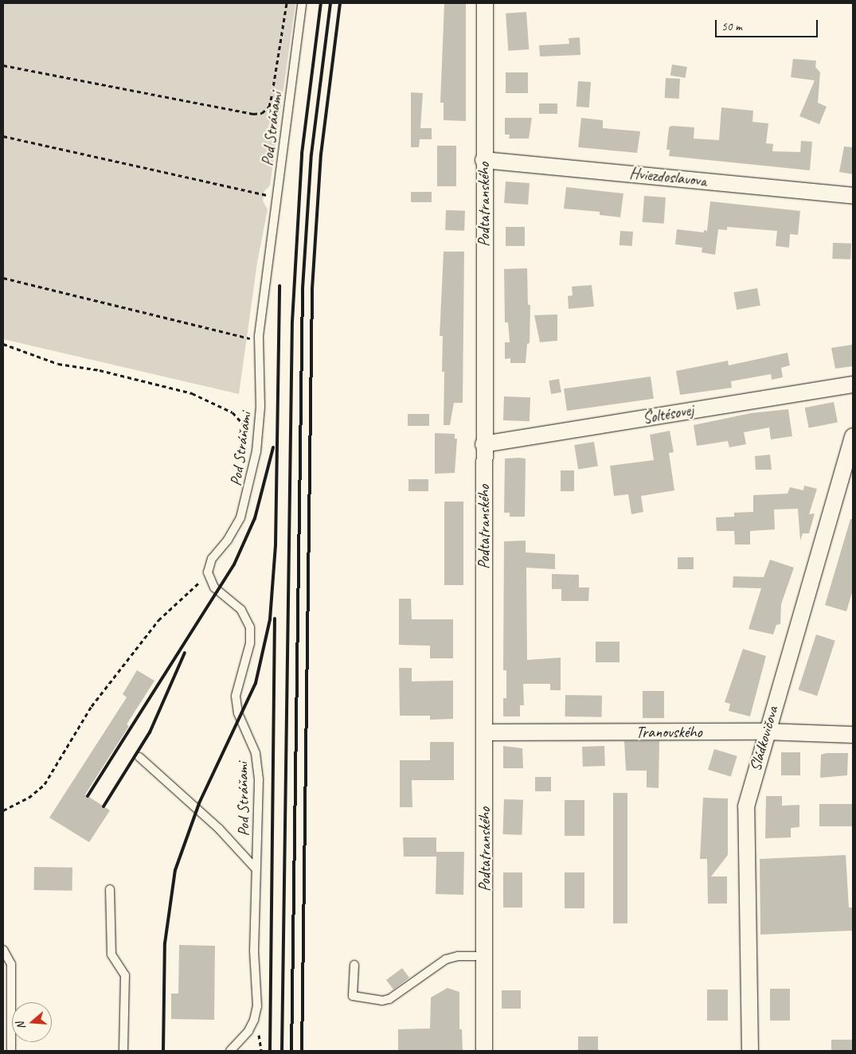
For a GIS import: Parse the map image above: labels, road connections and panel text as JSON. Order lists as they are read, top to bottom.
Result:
{
  "streets": {
    "street": [
      "Hviezdoslavova",
      "Podtatranského",
      "Šoltésovej",
      "Tranovského",
      "Sládkovičova"
    ],
    "lane": ["Pod Stráňami"]
  },
  "crossings": [
    ["Hviezdoslavova", "Podtatranského"],
    ["Podtatranského", "Šoltésovej"],
    ["Podtatranského", "Tranovského"],
    ["Tranovského", "Sládkovičova"]
  ],
  "scale_bar": "50 m",
  "north": "left"
}
